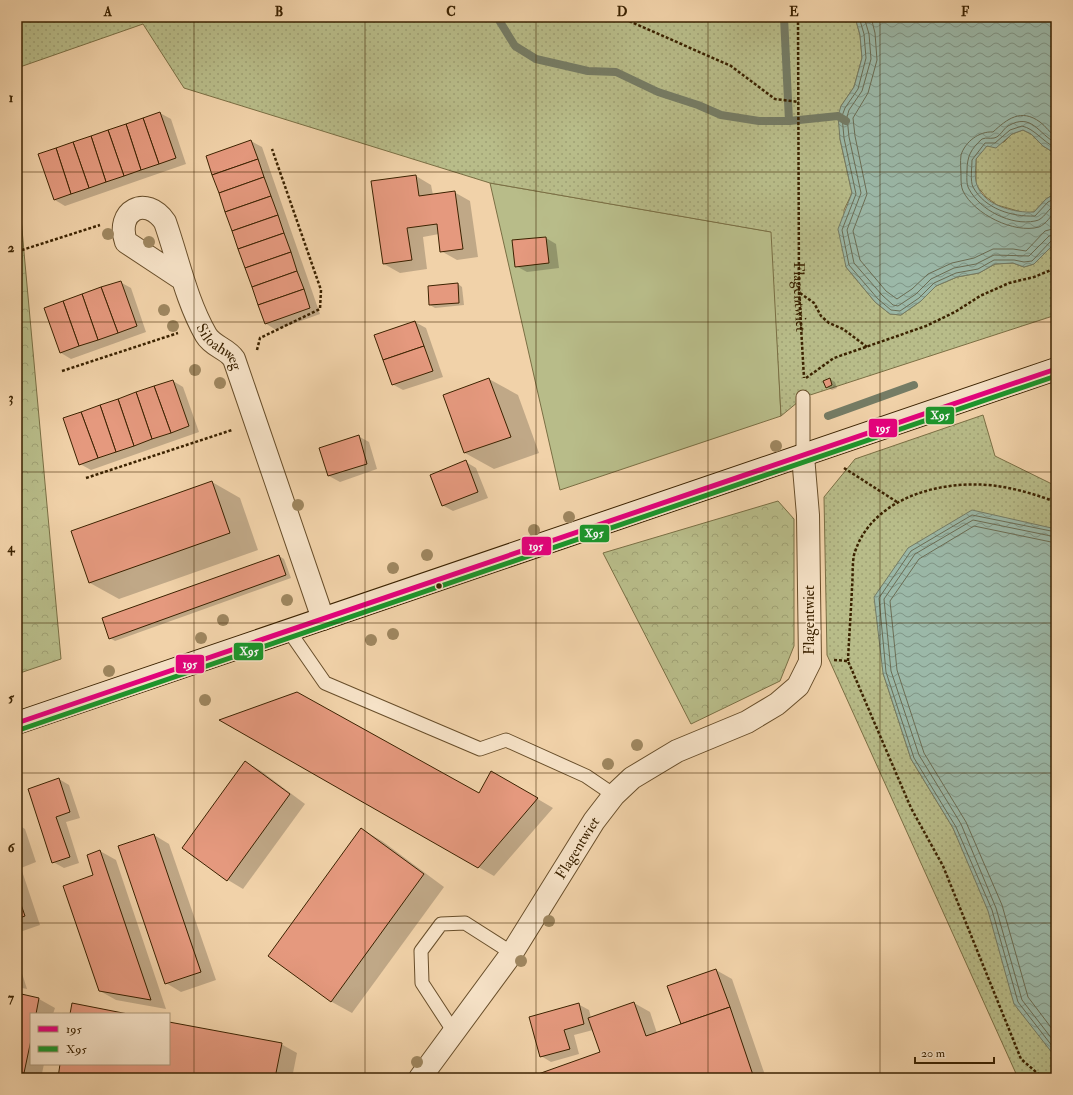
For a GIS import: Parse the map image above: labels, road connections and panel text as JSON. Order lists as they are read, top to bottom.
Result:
{
  "streets": {
    "street": ["Flagentwiet", "Siloahweg"]
  },
  "lines": ["transit line 195", "transit line X95"],
  "legend": ["195", "X95"],
  "scale_bar": "20 m",
  "grid": {
    "columns": [
      "A",
      "B",
      "C",
      "D",
      "E",
      "F"
    ],
    "rows": [
      "1",
      "2",
      "3",
      "4",
      "5",
      "6",
      "7"
    ]
  }
}
